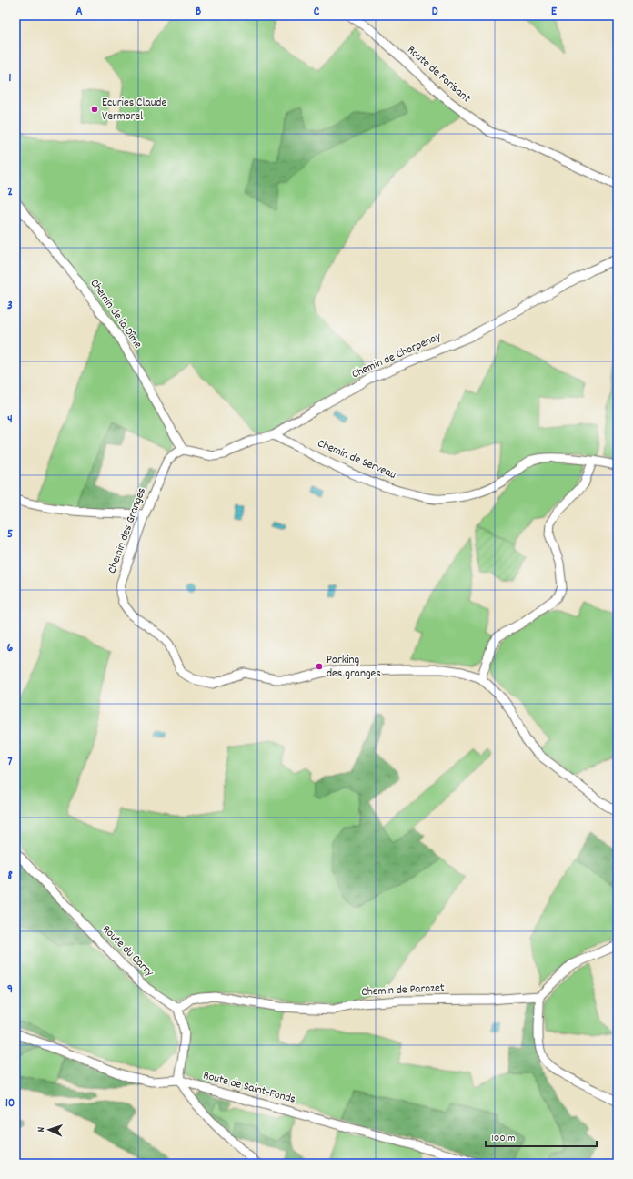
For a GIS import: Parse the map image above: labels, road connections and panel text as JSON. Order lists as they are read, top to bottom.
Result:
{
  "streets": {
    "street": [
      "Route de Forisant",
      "Chemin de la Dîme",
      "Chemin de Charpenay",
      "Chemin de Serveau",
      "Chemin des Granges",
      "Route du Carry",
      "Chemin de Parozet",
      "Route de Saint-Fonds"
    ]
  },
  "crossings": [
    ["Chemin de la Dîme", "Chemin de Charpenay"],
    ["Chemin de la Dîme", "Chemin des Granges"],
    ["Chemin de Charpenay", "Chemin de Serveau"],
    ["Chemin de Charpenay", "Chemin des Granges"],
    ["Route du Carry", "Chemin de Parozet"]
  ],
  "places": ["Ecuries Claude Vermorel", "Parking des granges"],
  "scale_bar": "100 m",
  "north": "left",
  "grid": {
    "columns": [
      "A",
      "B",
      "C",
      "D",
      "E"
    ],
    "rows": [
      "1",
      "2",
      "3",
      "4",
      "5",
      "6",
      "7",
      "8",
      "9",
      "10"
    ]
  }
}
